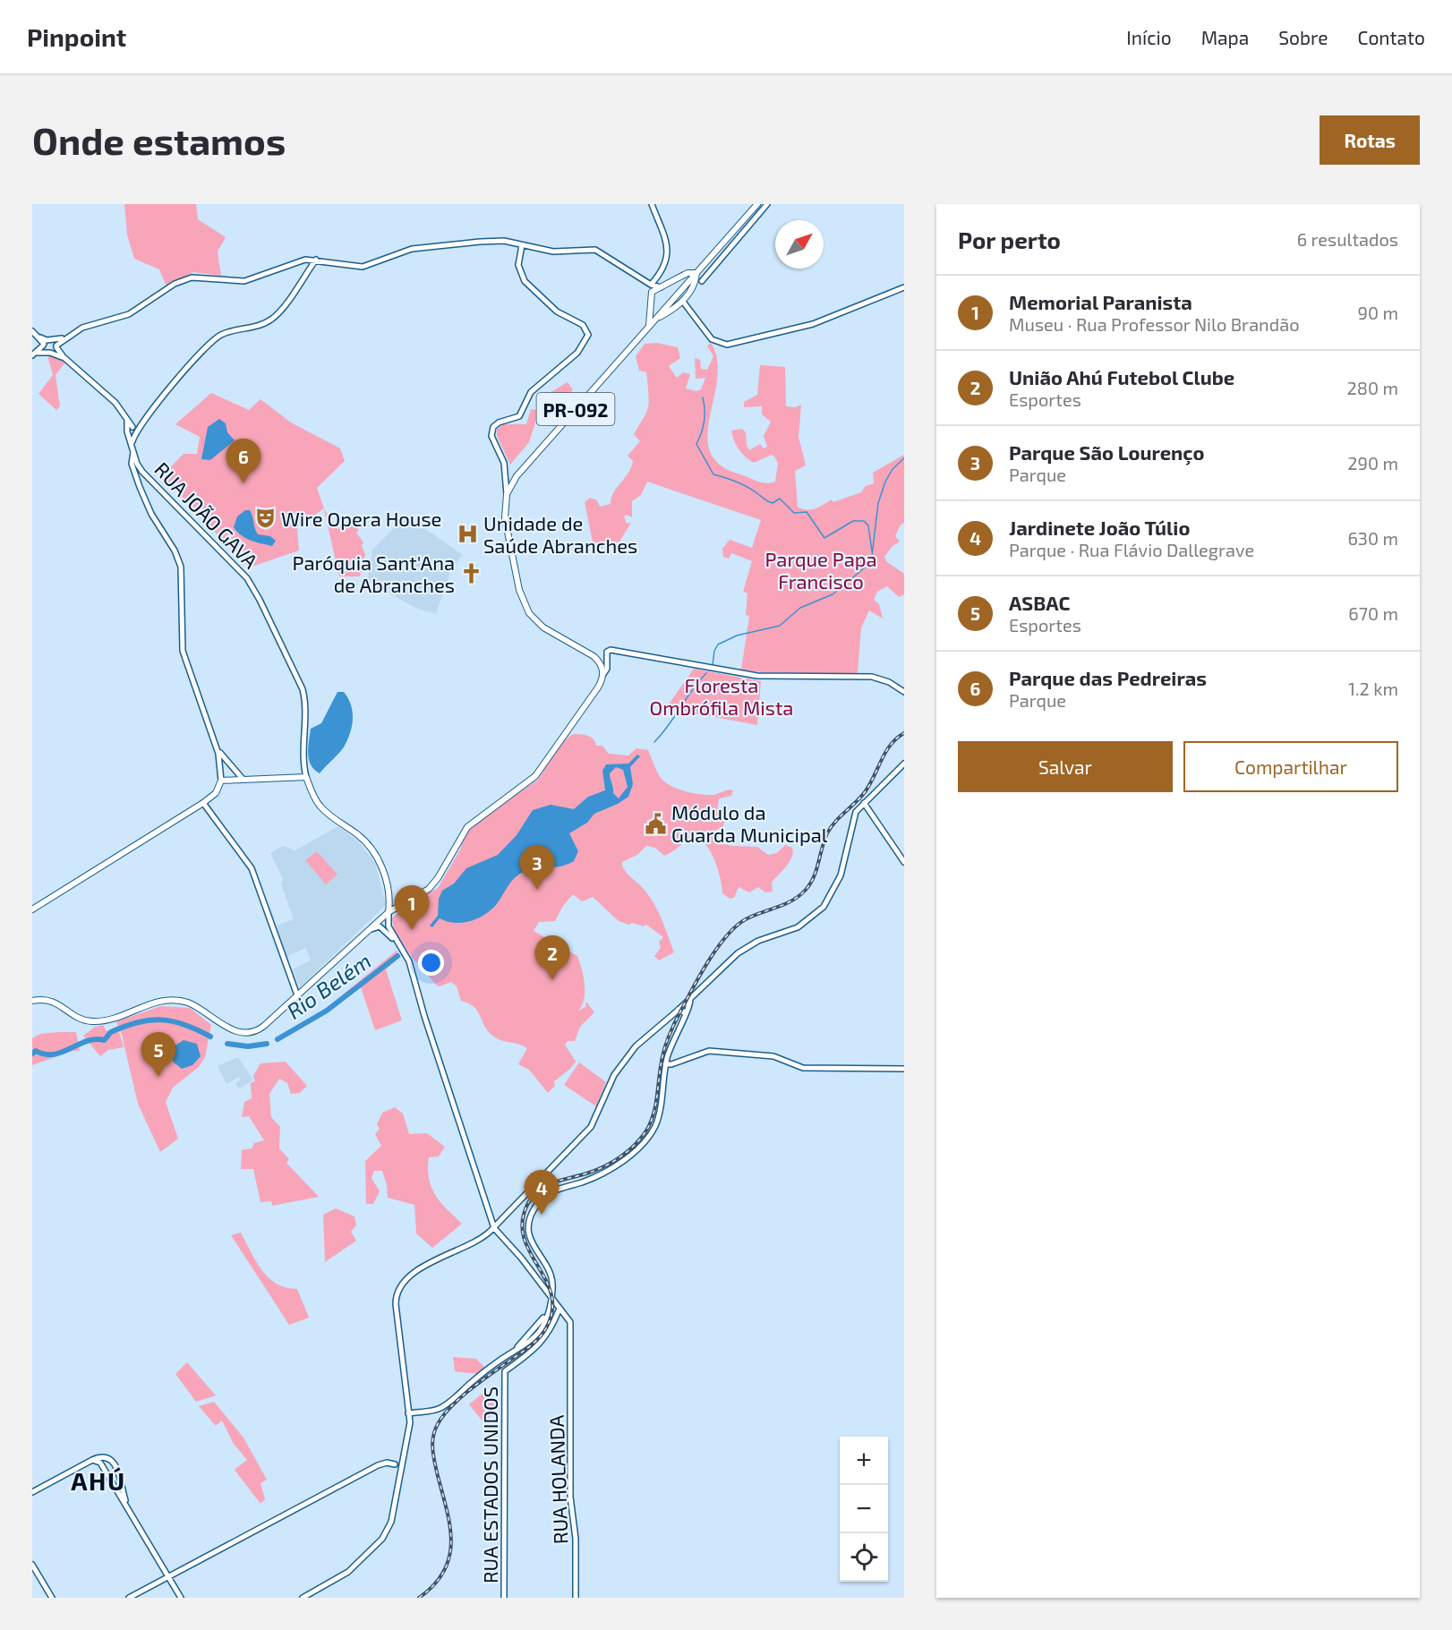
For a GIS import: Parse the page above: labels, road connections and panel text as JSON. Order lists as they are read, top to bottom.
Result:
{
  "streets": {
    "main road": [
      "PR-092",
      "RUA JOÃO GAVA",
      "RUA HOLANDA",
      "RUA ESTADOS UNIDOS"
    ]
  },
  "districts": ["AHÚ"],
  "water": ["Rio Belém"],
  "parks": ["Parque Papa Francisco", "Floresta Ombrófila Mista"],
  "places": {
    "theatre": ["Wire Opera House"],
    "hospital": ["Unidade de Saúde Abranches"],
    "church": ["Paróquia Sant'Ana de Abranches"],
    "public building": ["Módulo da Guarda Municipal"]
  },
  "north": "top right",
  "page": {
    "header": "Pinpoint",
    "nav": [
      "Início",
      "Mapa",
      "Sobre",
      "Contato"
    ],
    "buttons": [
      "Rotas",
      ["Salvar", "Compartilhar"]
    ],
    "title": "Onde estamos",
    "heading": ["Por perto", "6 resultados"],
    "list": [
      {
        "mark": "1",
        "name": "Memorial Paranista",
        "note": "Museu · Rua Professor Nilo Brandão",
        "value": "90 m"
      },
      {
        "mark": "2",
        "name": "União Ahú Futebol Clube",
        "note": "Esportes",
        "value": "280 m"
      },
      {
        "mark": "3",
        "name": "Parque São Lourenço",
        "note": "Parque",
        "value": "290 m"
      },
      {
        "mark": "4",
        "name": "Jardinete João Túlio",
        "note": "Parque · Rua Flávio Dallegrave",
        "value": "630 m"
      },
      {
        "mark": "5",
        "name": "ASBAC",
        "note": "Esportes",
        "value": "670 m"
      },
      {
        "mark": "6",
        "name": "Parque das Pedreiras",
        "note": "Parque",
        "value": "1.2 km"
      }
    ],
    "pins": [
      "6",
      "3",
      "1",
      "2",
      "5",
      "4"
    ],
    "map_buttons": ["+", "−"]
  }
}
